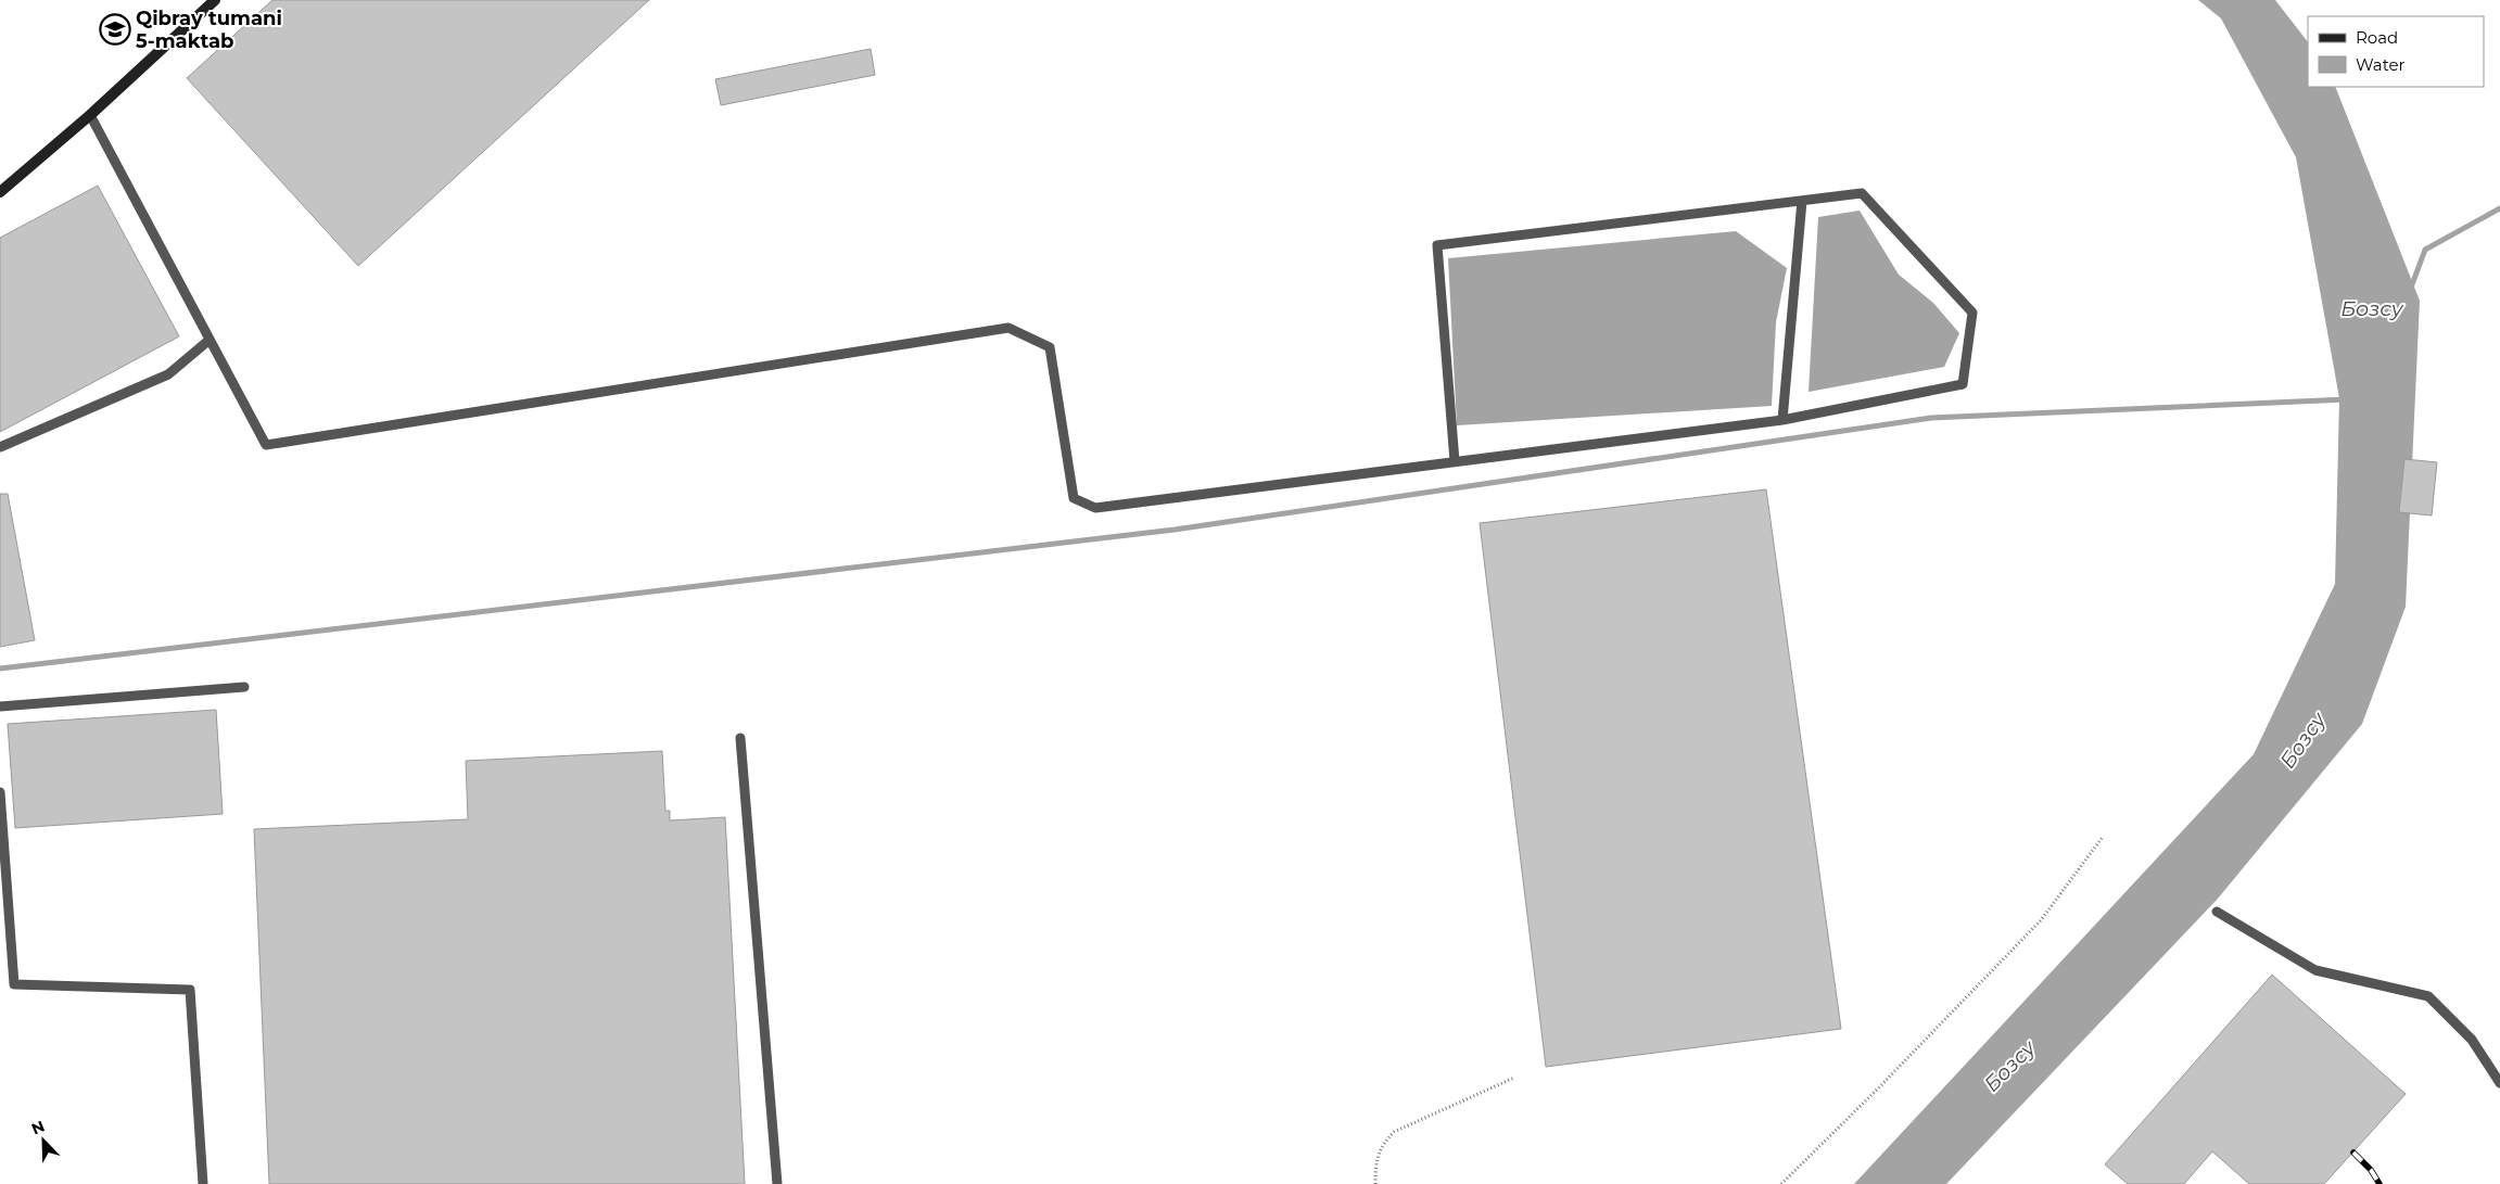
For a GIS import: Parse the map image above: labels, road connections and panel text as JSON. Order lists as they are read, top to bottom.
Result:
{
  "water": ["Бозсу"],
  "places": {
    "school or university": ["Qibray tumani 5-maktab"]
  },
  "legend": ["Road", "Water"],
  "north": "top left"
}
